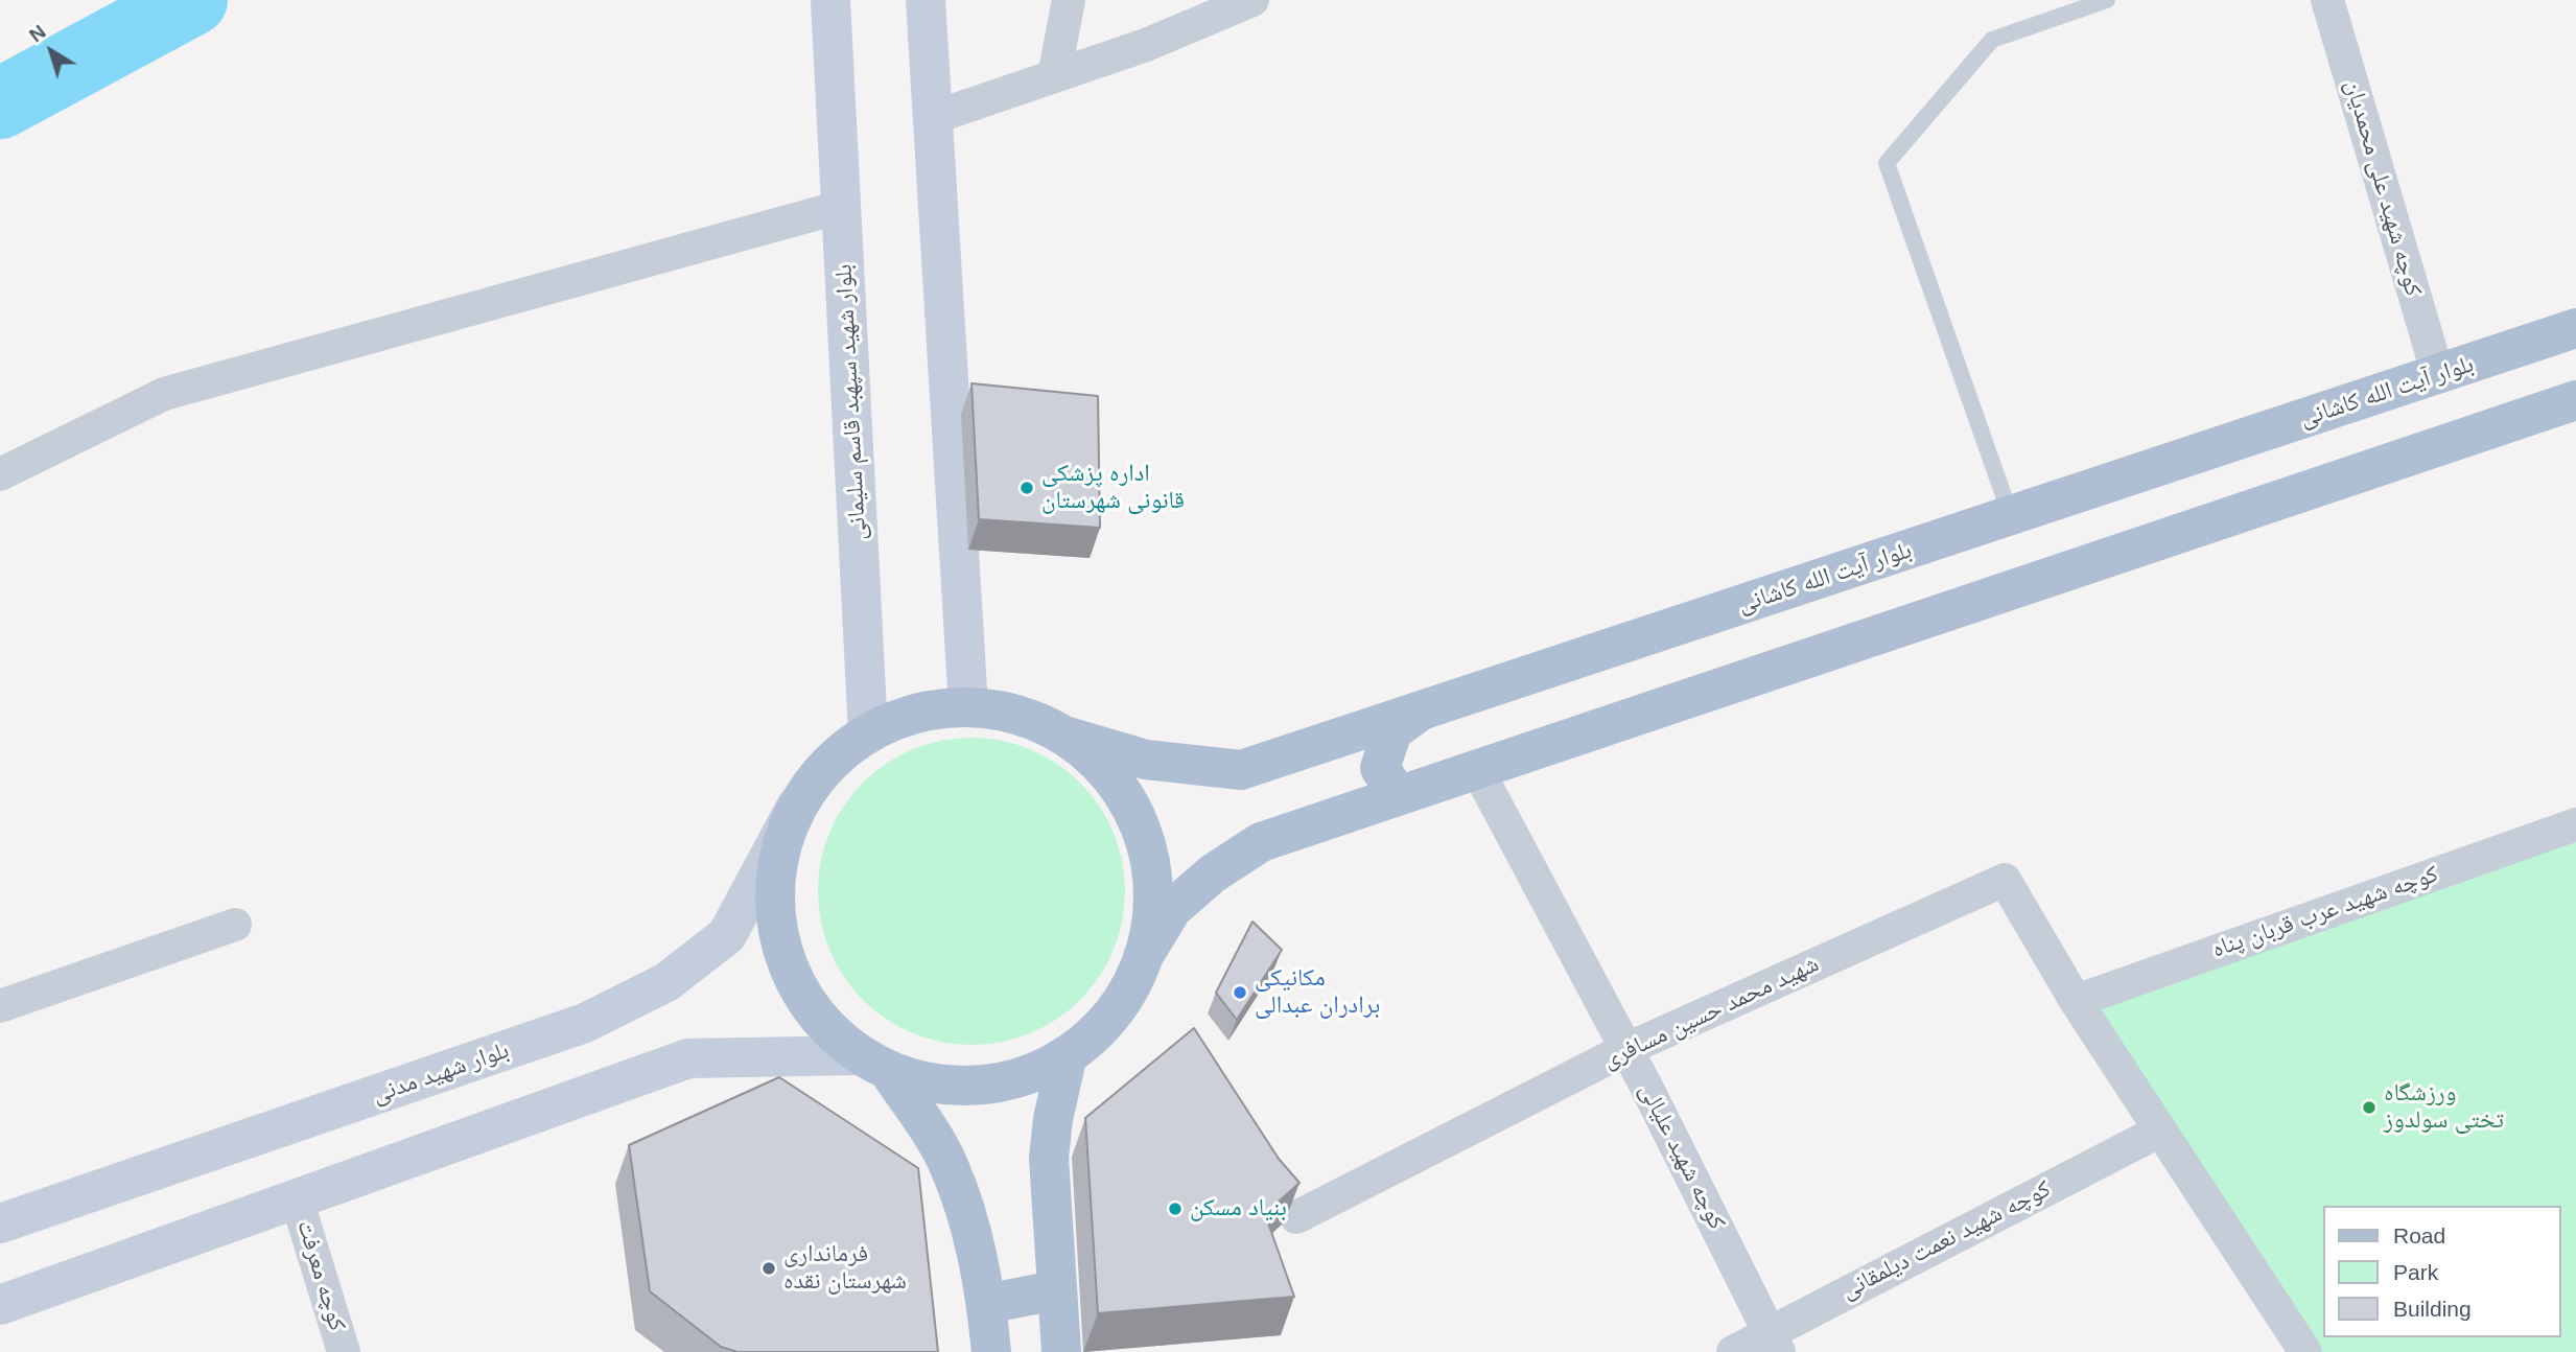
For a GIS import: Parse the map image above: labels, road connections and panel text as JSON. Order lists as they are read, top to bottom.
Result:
{
  "streets": {
    "main road": ["بلوار آیت الله کاشانی", "بلوار شهید سپهبد قاسم سلیمانی", "بلوار شهید مدنی"],
    "street": [
      "کوچه شهید علی محمدیان",
      "کوچه شهید عرب قربان پناه",
      "شهید محمد حسین مسافری",
      "کوچه شهید علیالی",
      "کوچه شهید نعمت دیلمقانی",
      "کوچه معرفت"
    ]
  },
  "crossings": [
    ["کوچه شهید علی محمدیان", "بلوار آیت الله کاشانی"],
    ["کوچه شهید عرب قربان پناه", "شهید محمد حسین مسافری"],
    ["شهید محمد حسین مسافری", "کوچه شهید علیالی"],
    ["کوچه شهید علیالی", "کوچه شهید نعمت دیلمقانی"]
  ],
  "places": [
    "اداره پزشکی قانونی شهرستان",
    "مکانیکی برادران عبدالی",
    "ورزشگاه تختی سولدوز",
    "بنیاد مسکن",
    "فرمانداری شهرستان نقده"
  ],
  "legend": ["Road", "Park", "Building"],
  "north": "top left"
}
